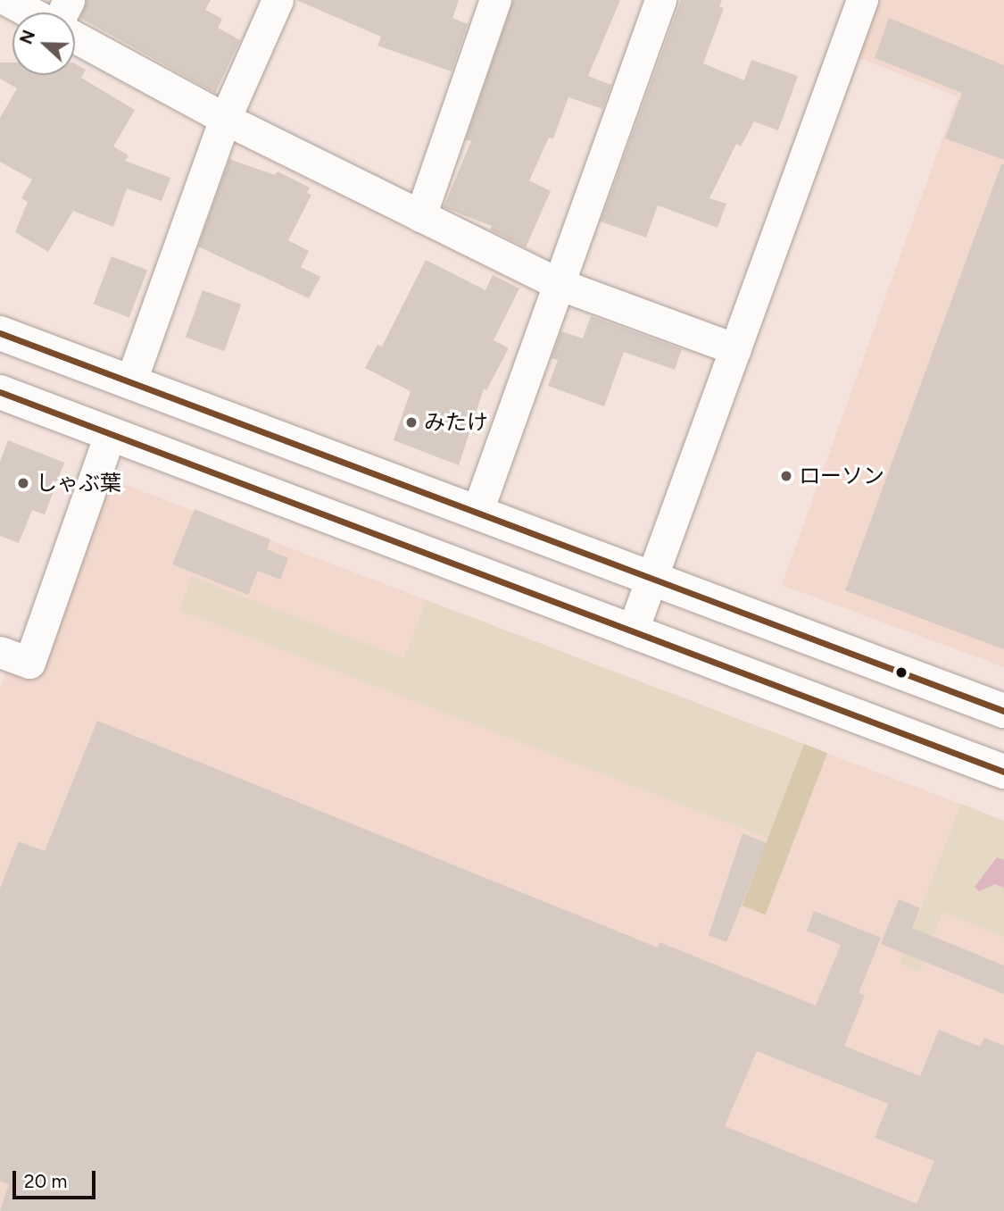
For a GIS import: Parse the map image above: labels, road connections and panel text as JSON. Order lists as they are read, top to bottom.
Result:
{
  "places": ["みたけ", "ローソン", "しゃぶ葉"],
  "scale_bar": "20 m",
  "north": "left"
}
